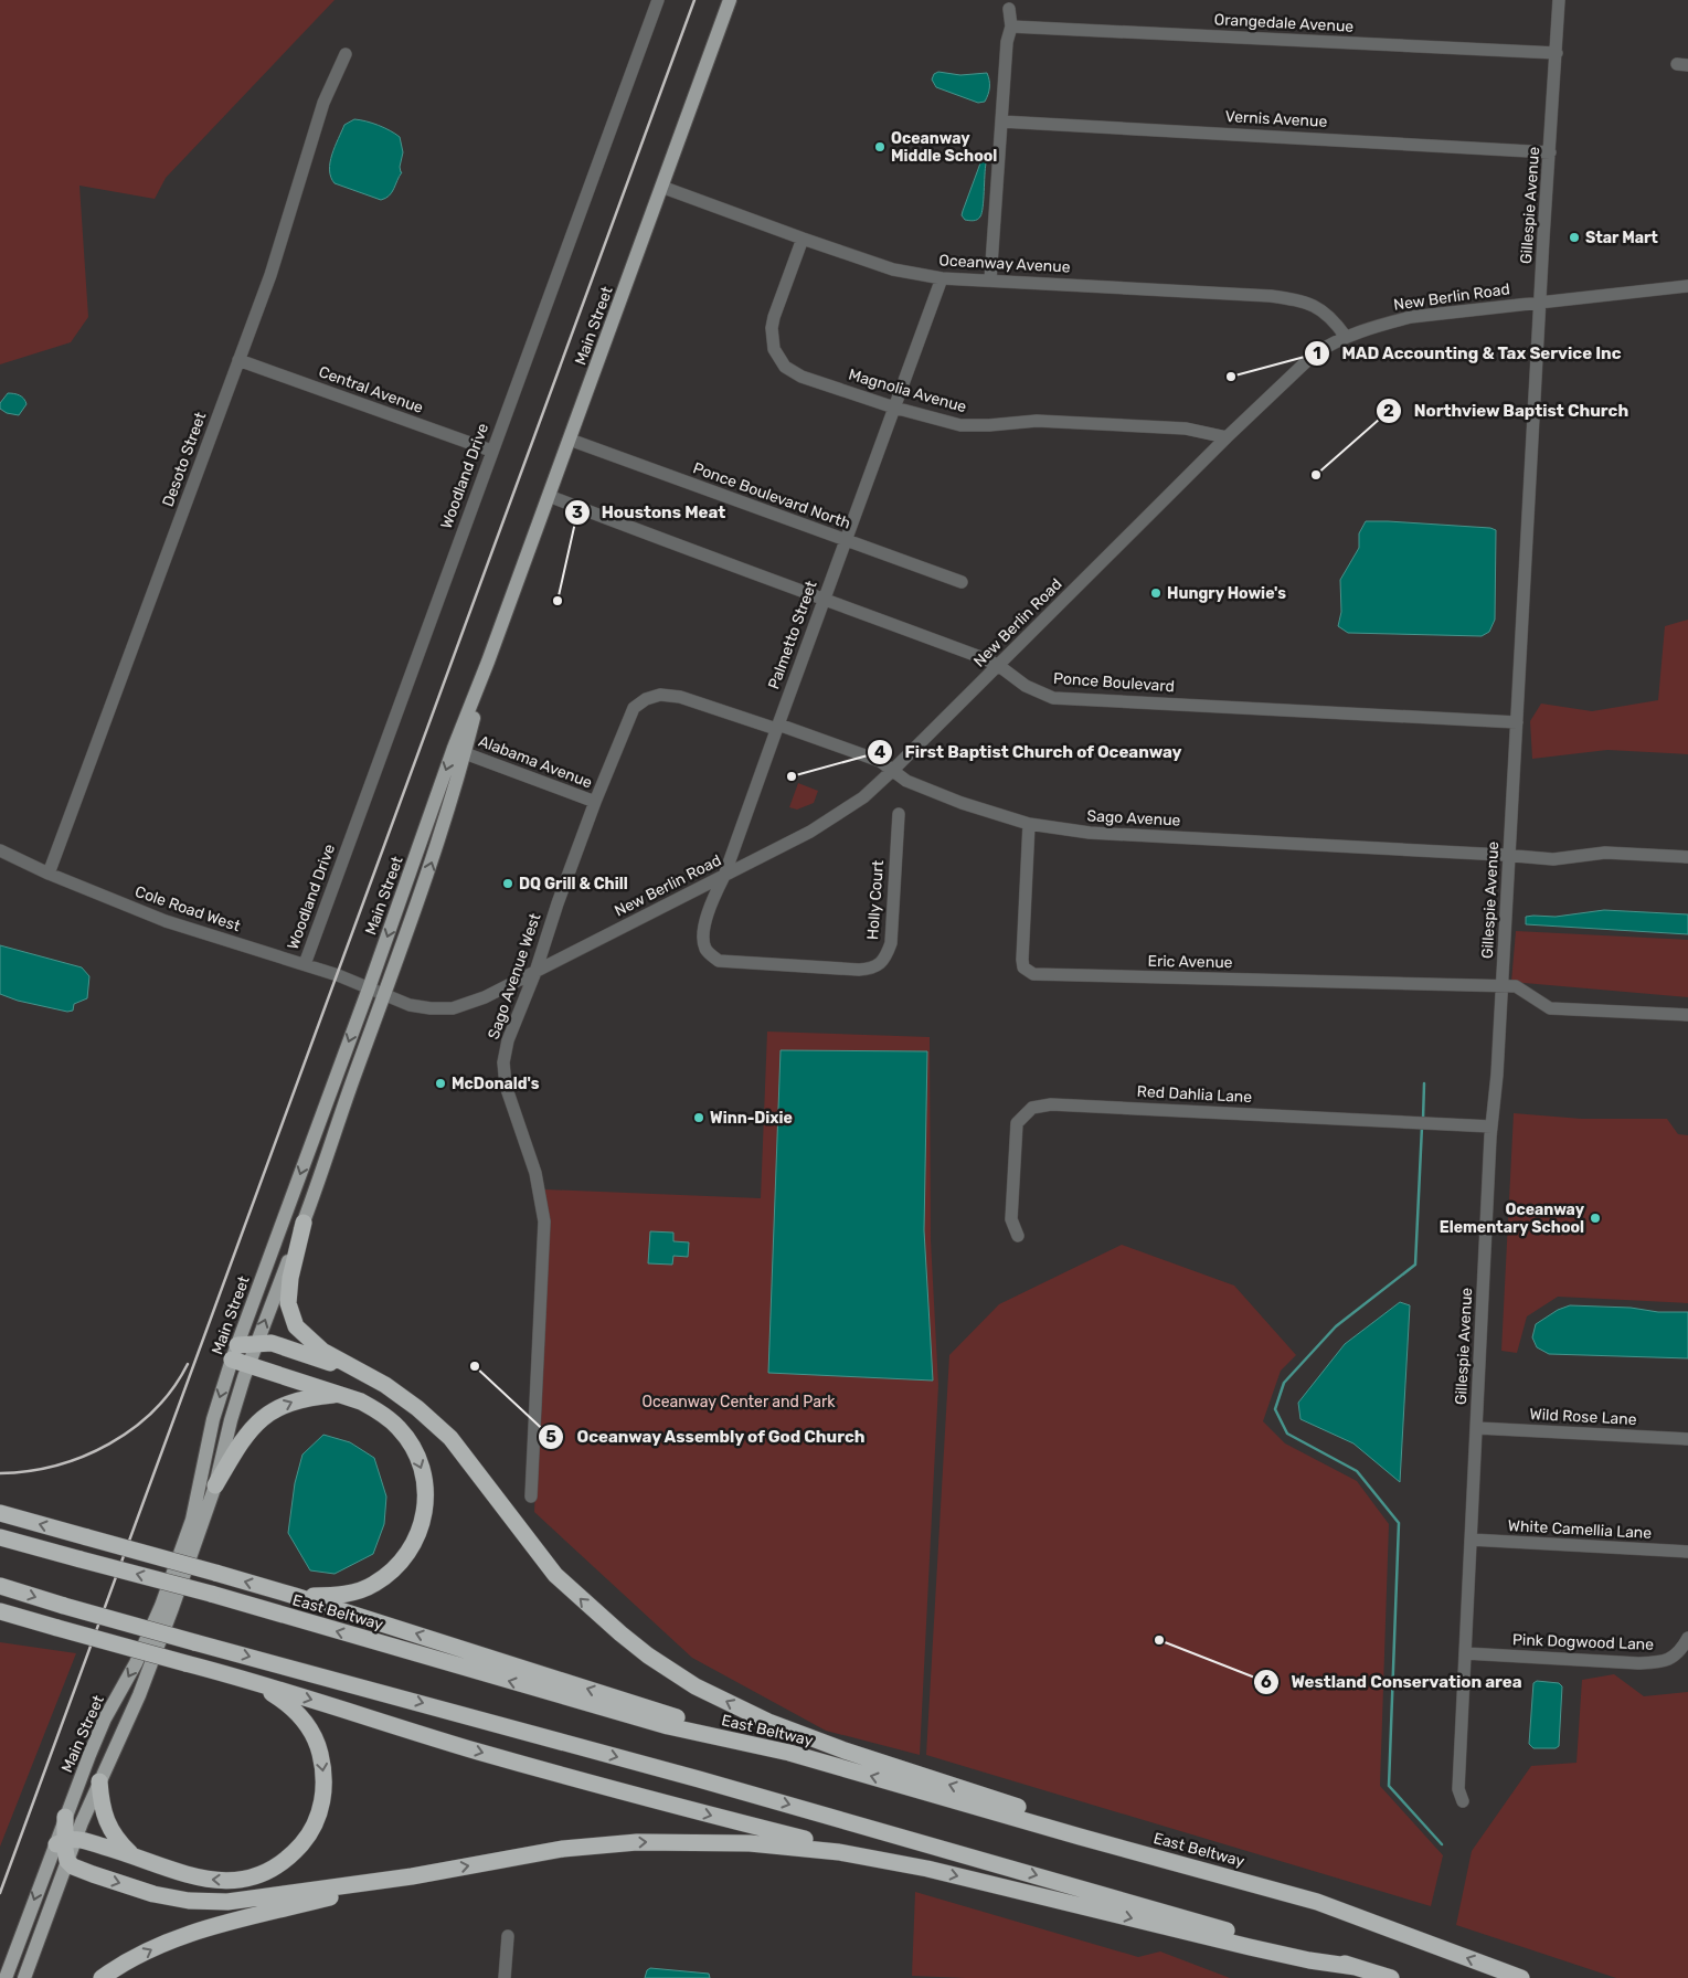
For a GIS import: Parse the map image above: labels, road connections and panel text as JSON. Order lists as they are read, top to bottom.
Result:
{
  "streets": {
    "highway": ["East Beltway"],
    "main road": ["Main Street"],
    "street": [
      "Orangedale Avenue",
      "Vernis Avenue",
      "Gillespie Avenue",
      "Oceanway Avenue",
      "New Berlin Road",
      "Central Avenue",
      "Magnolia Avenue",
      "Desoto Street",
      "Woodland Drive",
      "Ponce Boulevard North",
      "Palmetto Street",
      "Ponce Boulevard",
      "Alabama Avenue",
      "Sago Avenue",
      "Holly Court",
      "Cole Road West",
      "Eric Avenue",
      "Sago Avenue West",
      "Red Dahlia Lane",
      "Wild Rose Lane",
      "White Camellia Lane",
      "Pink Dogwood Lane"
    ]
  },
  "crossings": [
    ["Orangedale Avenue", "Gillespie Avenue"],
    ["Vernis Avenue", "Gillespie Avenue"],
    ["Gillespie Avenue", "New Berlin Road"],
    ["Gillespie Avenue", "Ponce Boulevard"],
    ["Gillespie Avenue", "Sago Avenue"],
    ["Gillespie Avenue", "Eric Avenue"],
    ["Gillespie Avenue", "Red Dahlia Lane"],
    ["Gillespie Avenue", "Wild Rose Lane"],
    ["Gillespie Avenue", "White Camellia Lane"],
    ["Gillespie Avenue", "Pink Dogwood Lane"],
    ["Oceanway Avenue", "New Berlin Road"],
    ["Oceanway Avenue", "Main Street"],
    ["Oceanway Avenue", "Magnolia Avenue"],
    ["Oceanway Avenue", "Palmetto Street"],
    ["New Berlin Road", "Main Street"],
    ["New Berlin Road", "Magnolia Avenue"],
    ["New Berlin Road", "Palmetto Street"],
    ["New Berlin Road", "Ponce Boulevard"],
    ["New Berlin Road", "Sago Avenue"],
    ["New Berlin Road", "Cole Road West"],
    ["New Berlin Road", "Sago Avenue West"],
    ["Main Street", "Ponce Boulevard North"],
    ["Main Street", "Ponce Boulevard"],
    ["Main Street", "Alabama Avenue"],
    ["Main Street", "Cole Road West"],
    ["Central Avenue", "Desoto Street"],
    ["Central Avenue", "Woodland Drive"],
    ["Magnolia Avenue", "Palmetto Street"],
    ["Desoto Street", "Cole Road West"],
    ["Woodland Drive", "Cole Road West"],
    ["Ponce Boulevard North", "Palmetto Street"],
    ["Palmetto Street", "Ponce Boulevard"],
    ["Palmetto Street", "Sago Avenue"],
    ["Palmetto Street", "Holly Court"],
    ["Alabama Avenue", "Sago Avenue West"],
    ["Sago Avenue", "Eric Avenue"],
    ["Sago Avenue", "Sago Avenue West"]
  ],
  "parks": ["Oceanway Center and Park"],
  "places": [
    "Oceanway Middle School",
    "Star Mart",
    "MAD Accounting & Tax Service Inc",
    "Northview Baptist Church",
    "Hungry Howie's",
    "Houstons Meat",
    "First Baptist Church of Oceanway",
    "DQ Grill & Chill",
    "McDonald's",
    "Winn-Dixie",
    "Oceanway Elementary School",
    "Oceanway Assembly of God Church",
    "Westland Conservation area"
  ]
}
